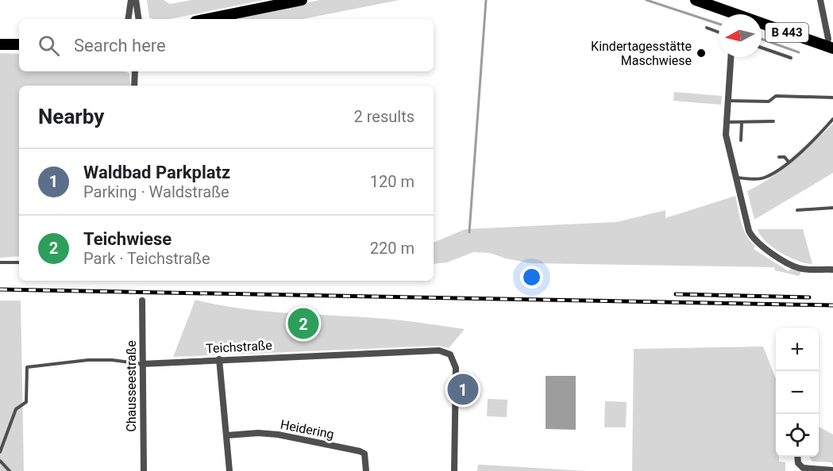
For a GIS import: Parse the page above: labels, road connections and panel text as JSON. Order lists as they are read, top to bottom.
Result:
{
  "streets": {
    "main road": ["B 443"],
    "street": ["Teichstraße", "Chausseestraße", "Heidering"]
  },
  "crossings": [
    ["Teichstraße", "Chausseestraße"]
  ],
  "places": ["Kindertagesstätte Maschwiese"],
  "north": "left",
  "page": {
    "search": "Search here",
    "heading": ["Nearby", "2 results"],
    "list": [
      {
        "mark": "1",
        "name": "Waldbad Parkplatz",
        "note": "Parking · Waldstraße",
        "value": "120 m"
      },
      {
        "mark": "2",
        "name": "Teichwiese",
        "note": "Park · Teichstraße",
        "value": "220 m"
      }
    ],
    "pins": ["2", "1"],
    "map_buttons": ["+", "−"]
  }
}
